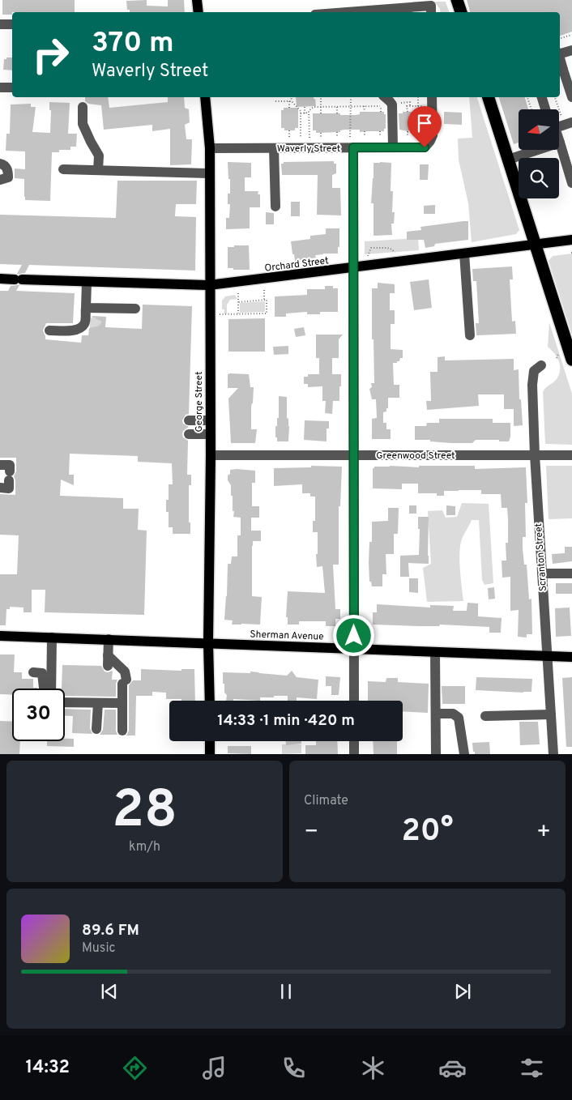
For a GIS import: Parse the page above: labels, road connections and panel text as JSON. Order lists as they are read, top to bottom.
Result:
{
  "streets": {
    "main road": ["Orchard Street", "George Street", "Sherman Avenue"],
    "street": ["Waverly Street", "Greenwood Street", "Scranton Street"]
  },
  "crossings": [
    ["Waverly Street", "George Street"],
    ["Orchard Street", "George Street"],
    ["George Street", "Greenwood Street"],
    ["George Street", "Sherman Avenue"],
    ["Greenwood Street", "Scranton Street"],
    ["Scranton Street", "Sherman Avenue"]
  ],
  "north": "left",
  "page": {
    "turn": ["370 m", "Waverly Street"],
    "limit": "30",
    "trip": "14:33 · 1 min · 420 m",
    "tile": [
      ["28", "km/h"],
      "Climate"
    ],
    "heat": ["−", "20°", "+"],
    "song": ["89.6 FM", "Music"],
    "tabs": "14:32"
  }
}
